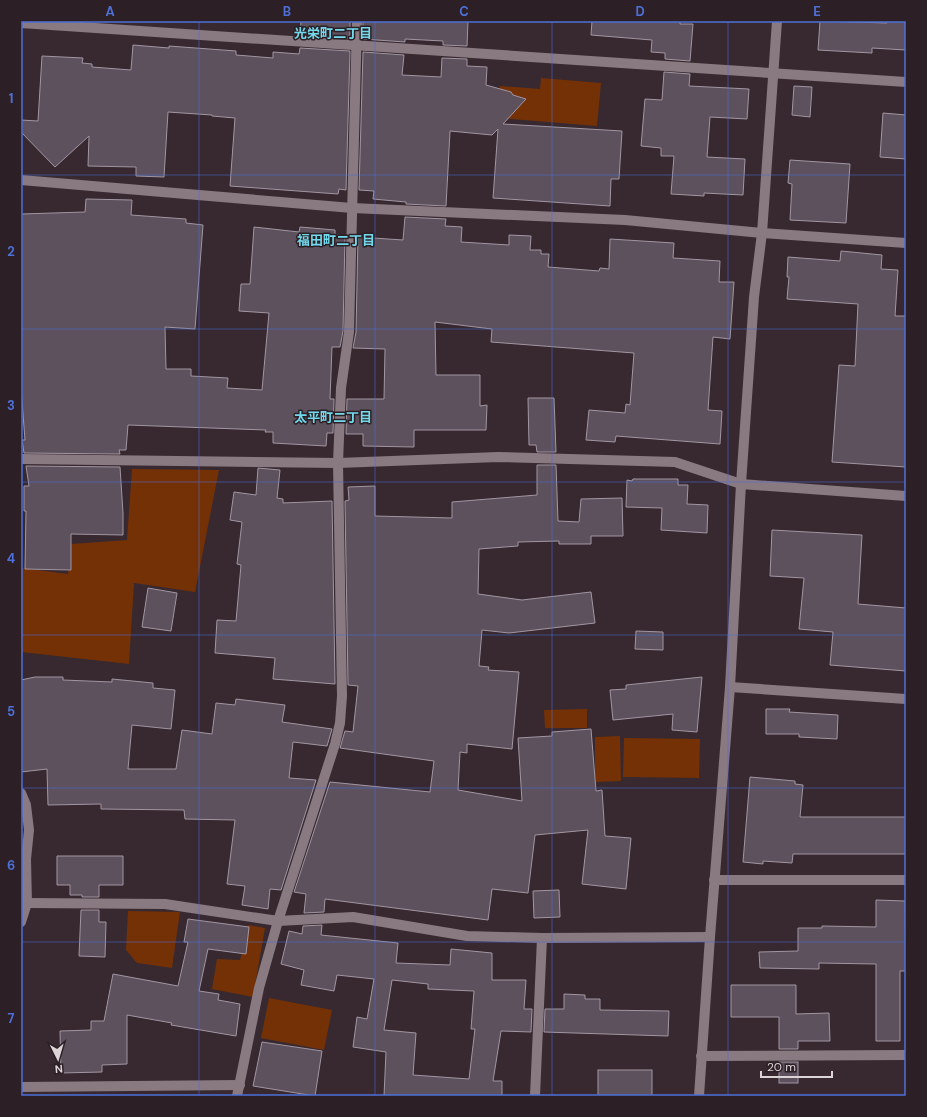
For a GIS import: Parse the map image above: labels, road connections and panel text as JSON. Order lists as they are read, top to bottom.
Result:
{
  "districts": ["光栄町二丁目", "福田町二丁目", "太平町二丁目"],
  "scale_bar": "20 m",
  "north": "bottom",
  "grid": {
    "columns": [
      "A",
      "B",
      "C",
      "D",
      "E"
    ],
    "rows": [
      "1",
      "2",
      "3",
      "4",
      "5",
      "6",
      "7"
    ]
  }
}
